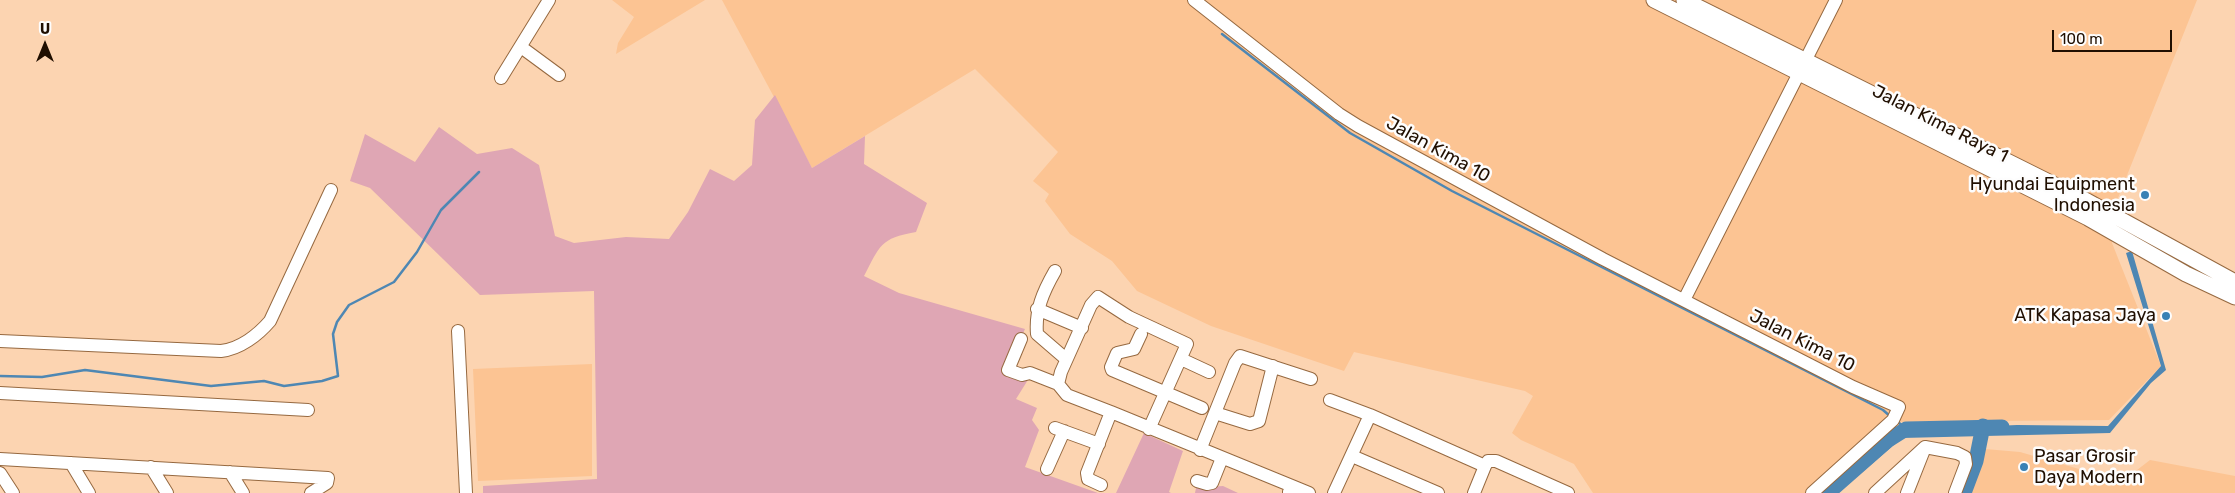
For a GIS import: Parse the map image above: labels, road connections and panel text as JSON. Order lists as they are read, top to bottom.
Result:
{
  "streets": {
    "street": ["Jalan Kima 10"]
  },
  "places": ["Hyundai Equipment Indonesia", "ATK Kapasa Jaya", "Pasar Grosir Daya Modern"],
  "scale_bar": "100 m",
  "north": "top"
}
